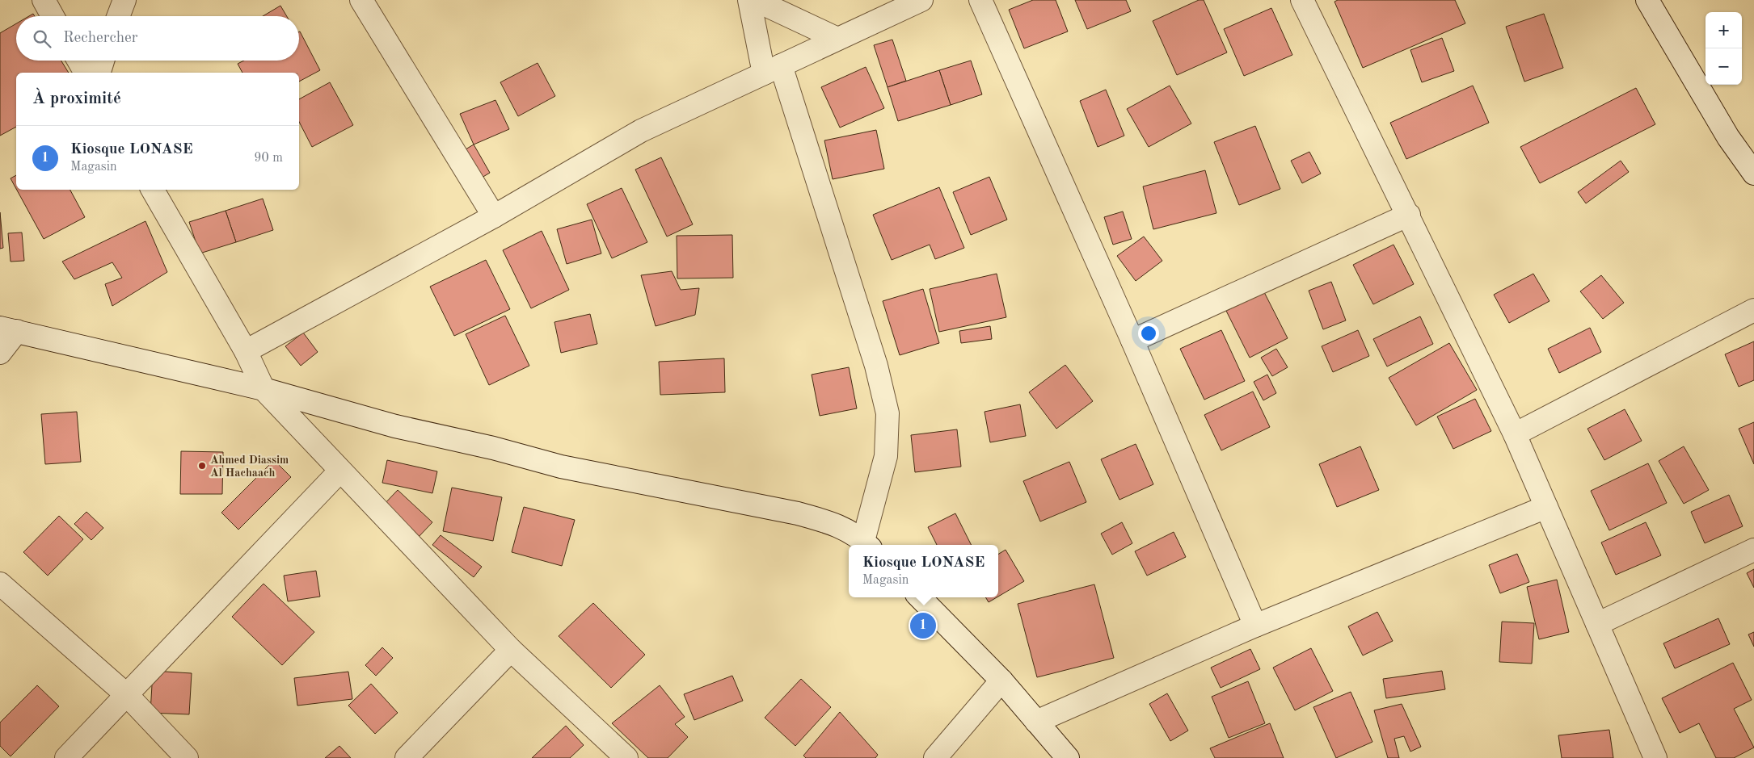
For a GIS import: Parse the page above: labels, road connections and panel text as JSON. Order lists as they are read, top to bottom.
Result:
{
  "places": ["Ahmed Diassim Al Hachaach"],
  "page": {
    "map_buttons": ["+", "−"],
    "search": "Rechercher",
    "heading": "À proximité",
    "list": [
      {
        "mark": "1",
        "name": "Kiosque LONASE",
        "note": "Magasin",
        "value": "90 m"
      }
    ],
    "popup": ["Kiosque LONASE", "Magasin"],
    "pins": "1"
  }
}
